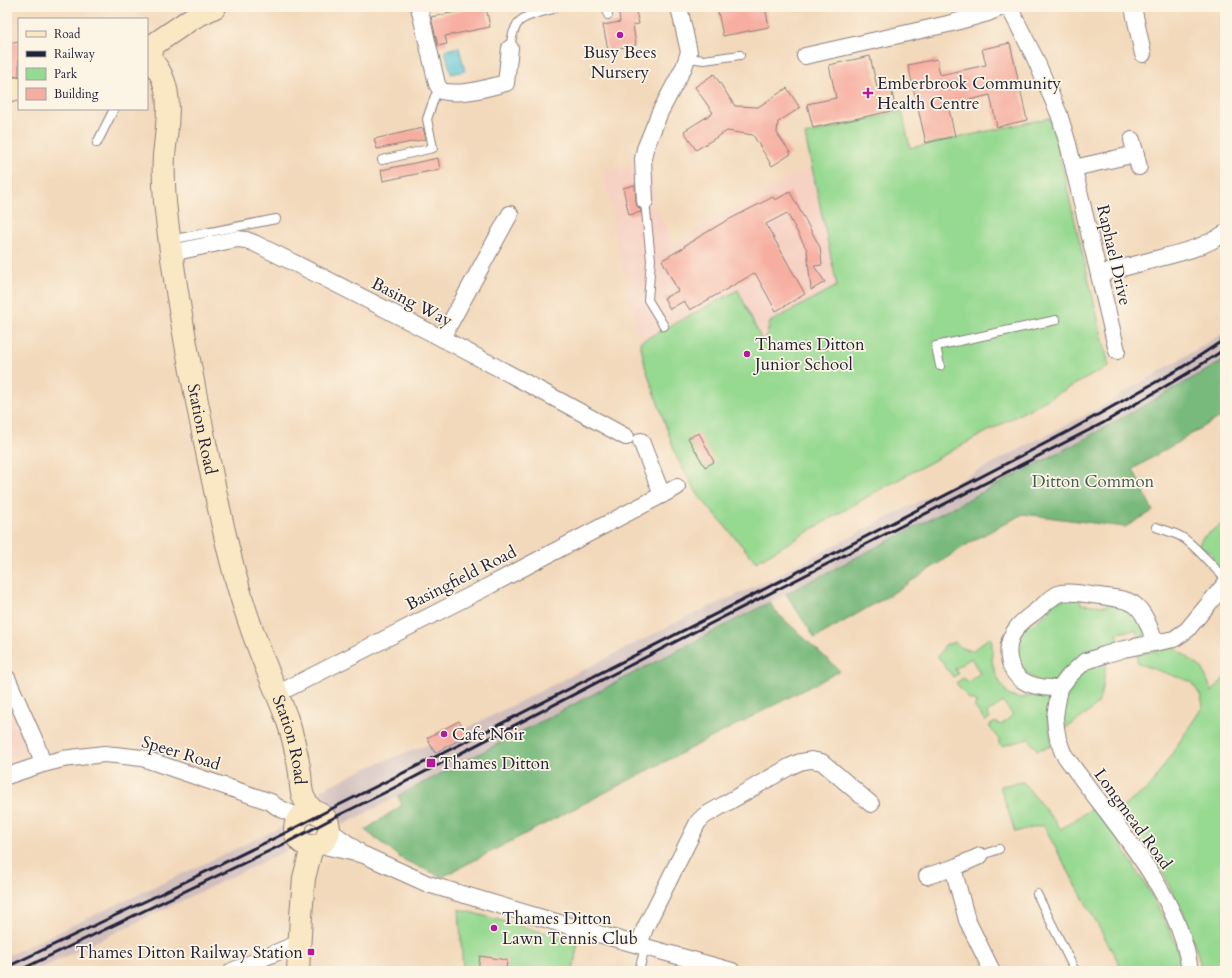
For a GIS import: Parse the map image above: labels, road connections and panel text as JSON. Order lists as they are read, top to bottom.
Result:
{
  "streets": {
    "main road": ["Station Road"],
    "street": [
      "Raphael Drive",
      "Basing Way",
      "Basingfield Road",
      "Speer Road",
      "Longmead Road"
    ]
  },
  "crossings": [
    ["Basing Way", "Station Road"],
    ["Basing Way", "Basingfield Road"],
    ["Station Road", "Basingfield Road"],
    ["Station Road", "Speer Road"]
  ],
  "parks": ["Ditton Common"],
  "places": {
    "other": [
      "Busy Bees Nursery",
      "Thames Ditton Junior School",
      "Cafe Noir",
      "Thames Ditton Lawn Tennis Club"
    ],
    "health": ["Emberbrook Community Health Centre"],
    "transit": ["Thames Ditton", "Thames Ditton Railway Station"]
  },
  "legend": [
    "Road",
    "Railway",
    "Park",
    "Building"
  ]
}
